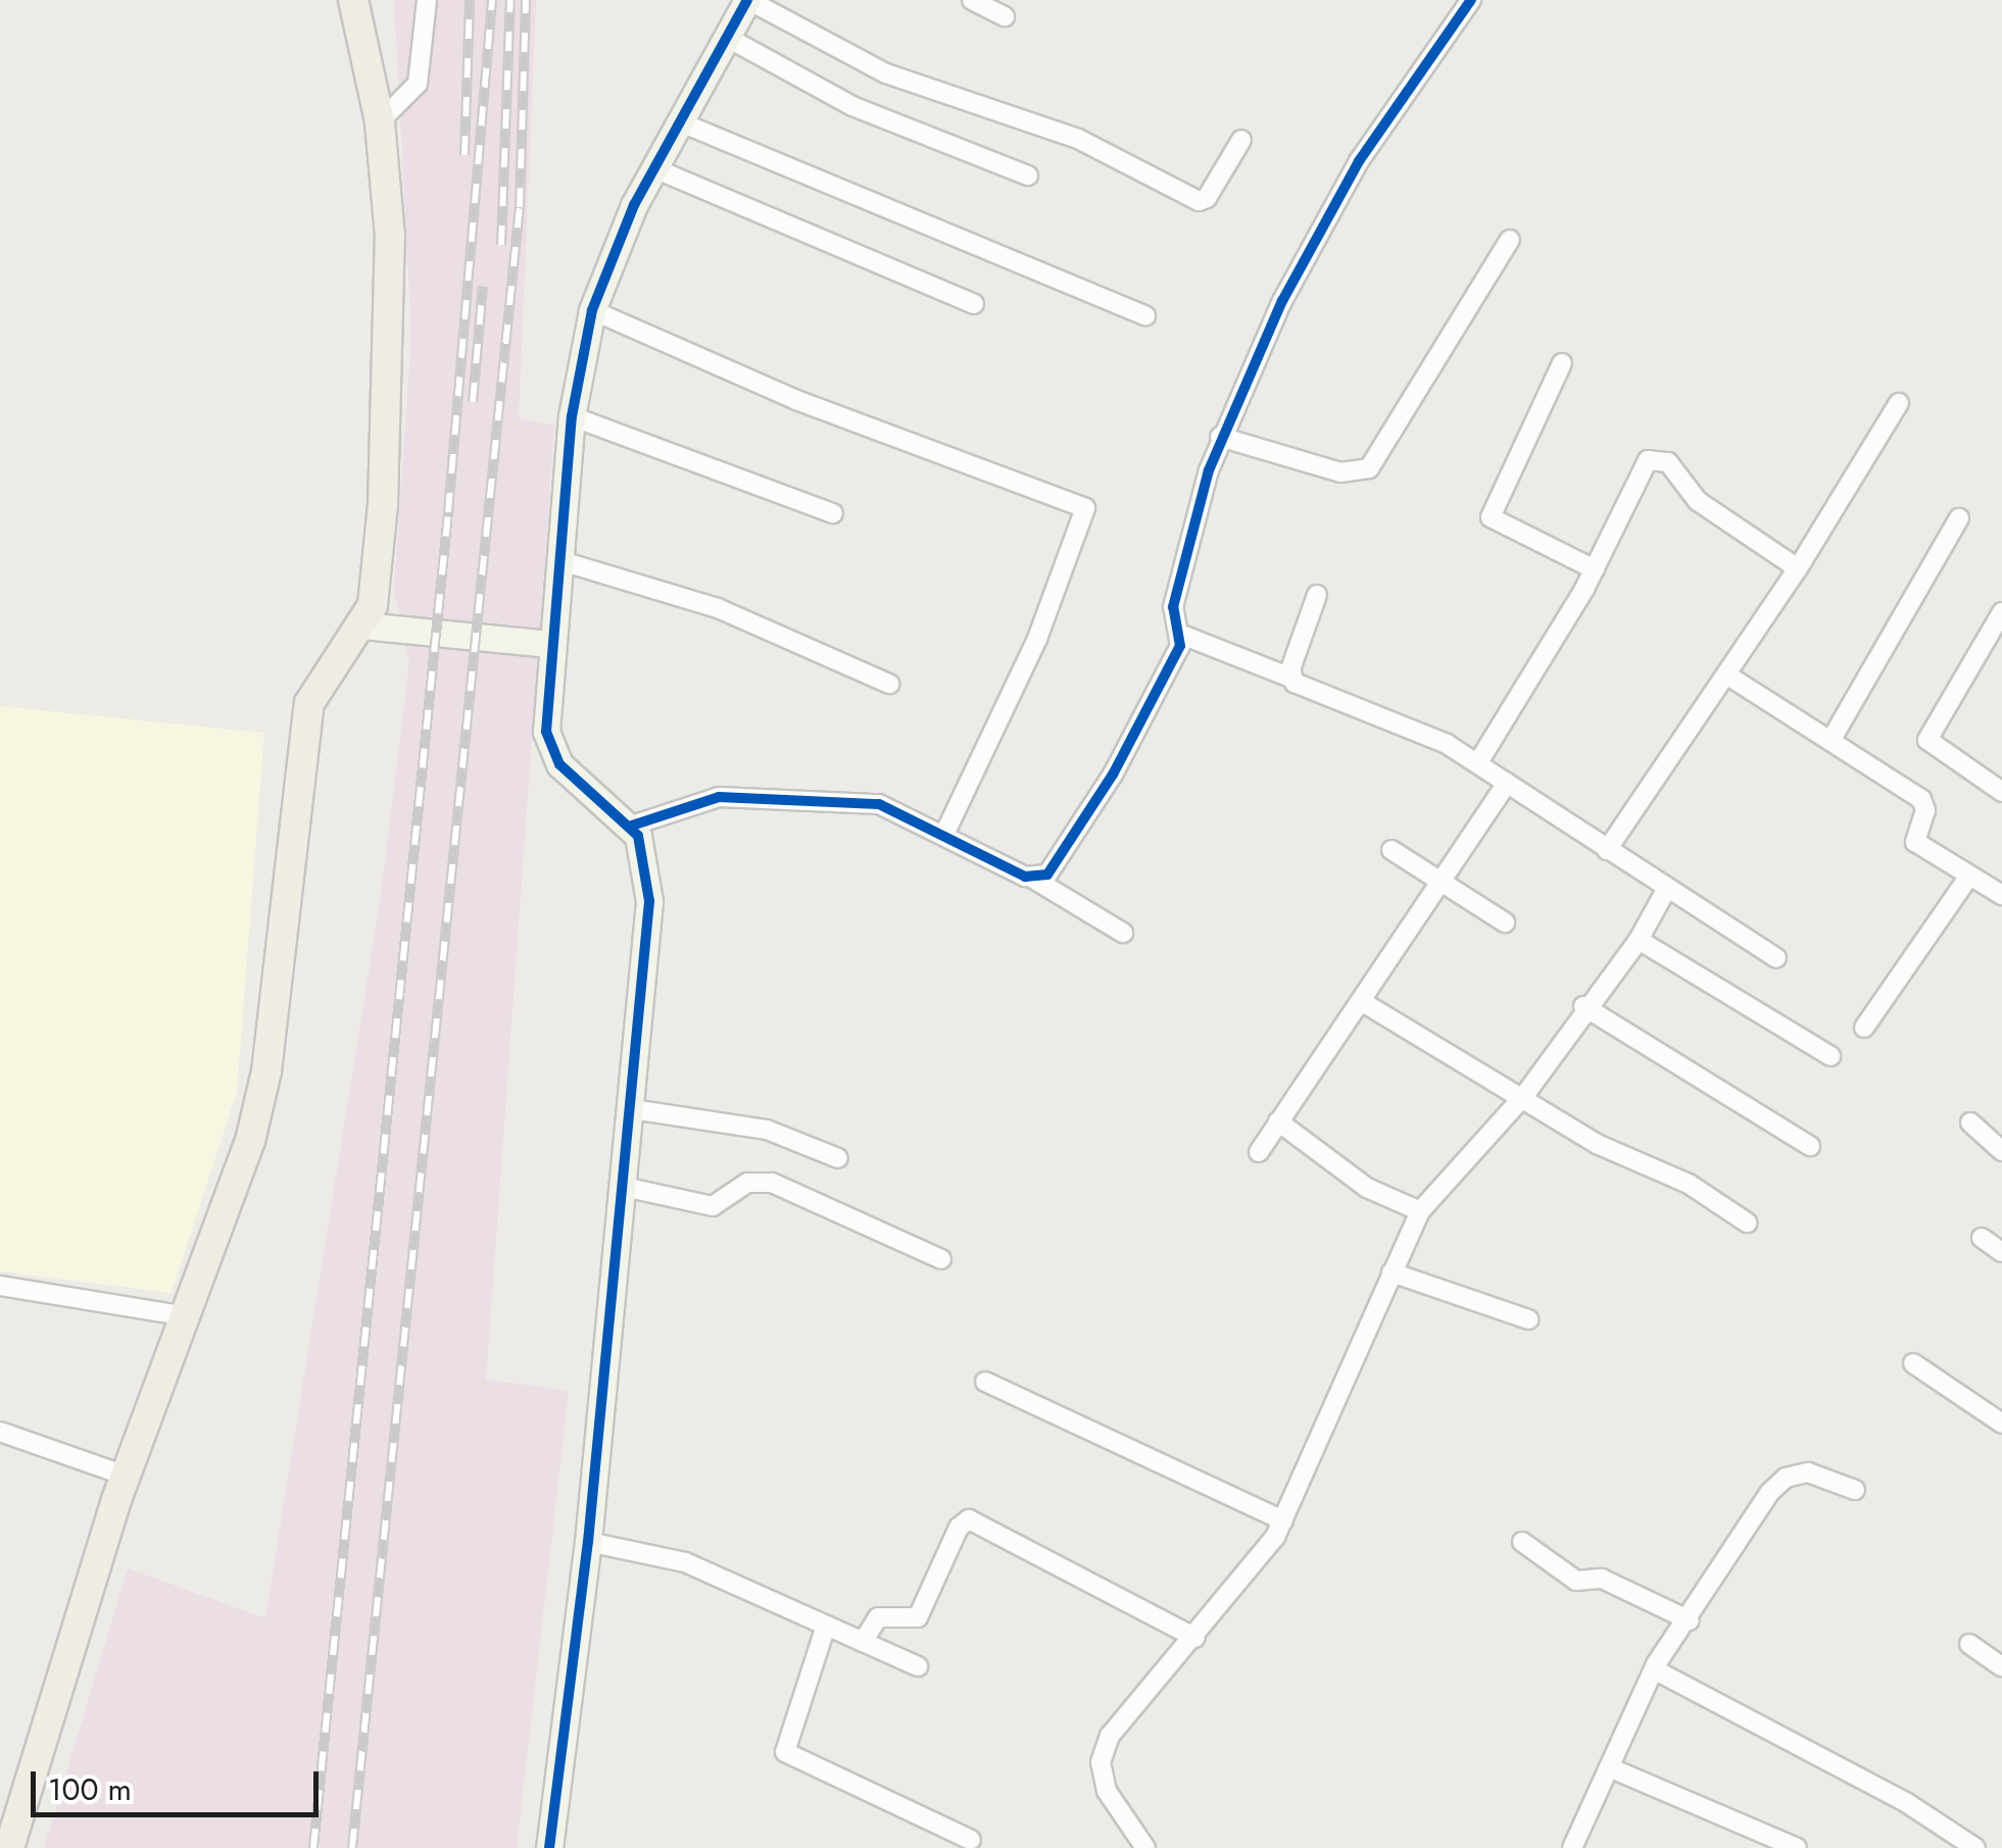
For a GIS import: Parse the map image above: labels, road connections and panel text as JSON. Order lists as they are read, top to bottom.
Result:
{
  "scale_bar": "100 m"
}
